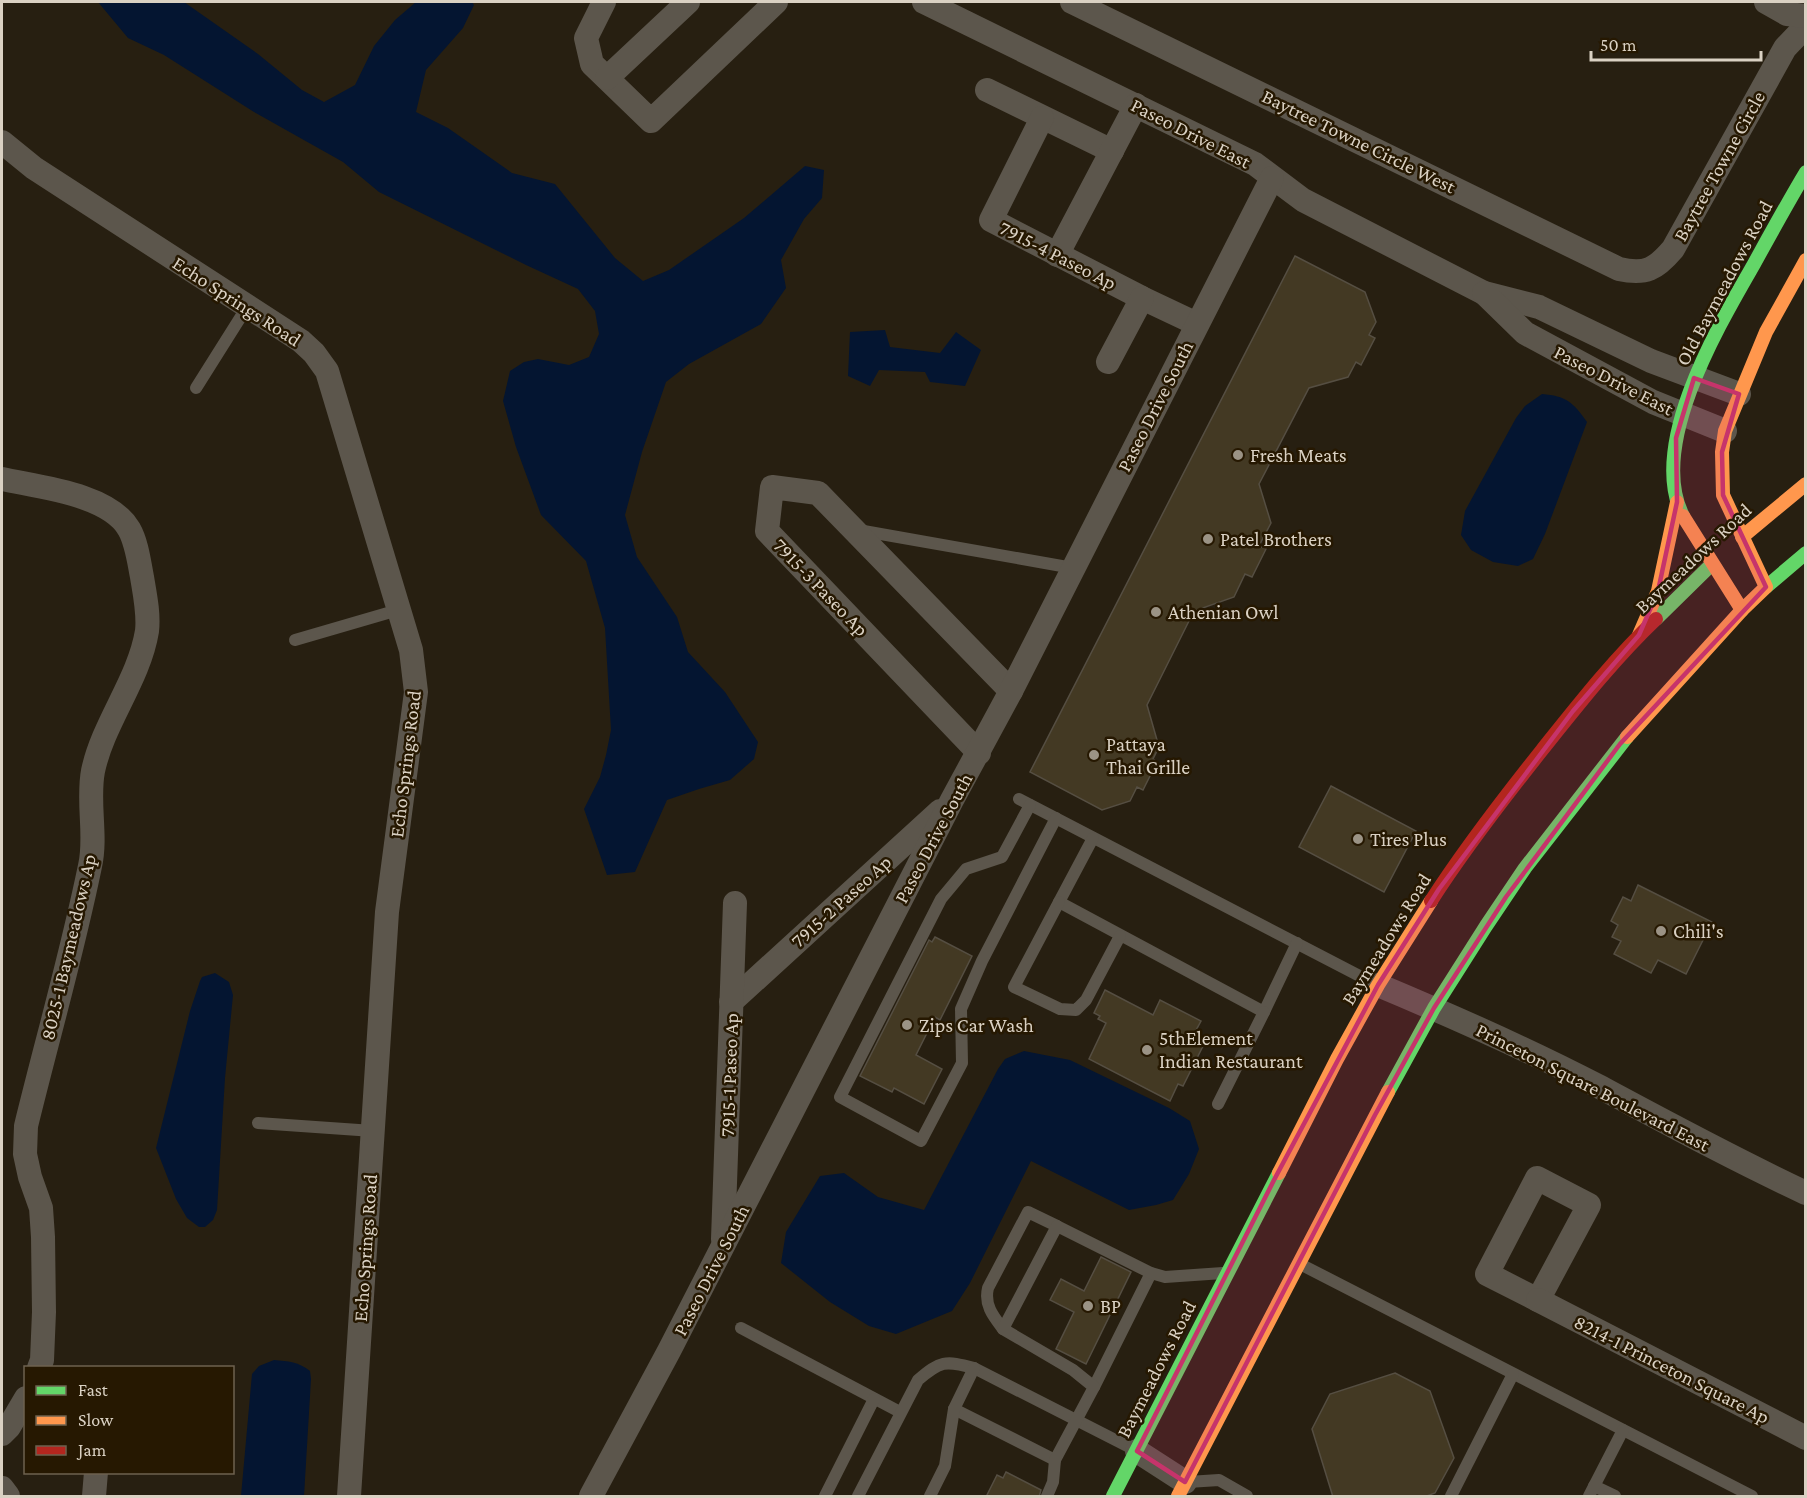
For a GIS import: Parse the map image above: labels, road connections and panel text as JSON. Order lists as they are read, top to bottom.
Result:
{
  "streets": {
    "main road": ["Old Baymeadows Road", "Baymeadows Road"],
    "street": [
      "Paseo Drive East",
      "Baytree Towne Circle West",
      "Baytree Towne Circle",
      "7915-4 Paseo Ap",
      "Echo Springs Road",
      "Paseo Drive South",
      "7915-3 Paseo Ap",
      "7915-2 Paseo Ap",
      "8025-1 Baymeadows Ap",
      "7915-1 Paseo Ap",
      "Princeton Square Boulevard East",
      "8214-1 Princeton Square Ap"
    ]
  },
  "crossings": [
    ["Paseo Drive East", "Old Baymeadows Road"],
    ["Paseo Drive East", "Paseo Drive South"],
    ["Baytree Towne Circle West", "Baytree Towne Circle"],
    ["7915-4 Paseo Ap", "Paseo Drive South"],
    ["Old Baymeadows Road", "Baymeadows Road"],
    ["Paseo Drive South", "7915-3 Paseo Ap"],
    ["Paseo Drive South", "7915-2 Paseo Ap"],
    ["Paseo Drive South", "7915-1 Paseo Ap"],
    ["Baymeadows Road", "Princeton Square Boulevard East"],
    ["7915-2 Paseo Ap", "7915-1 Paseo Ap"]
  ],
  "places": [
    "Fresh Meats",
    "Patel Brothers",
    "Athenian Owl",
    "Pattaya Thai Grille",
    "Tires Plus",
    "Chili's",
    "Zips Car Wash",
    "5thElement Indian Restaurant",
    "BP"
  ],
  "legend": ["Fast", "Slow", "Jam"],
  "scale_bar": "50 m"
}
